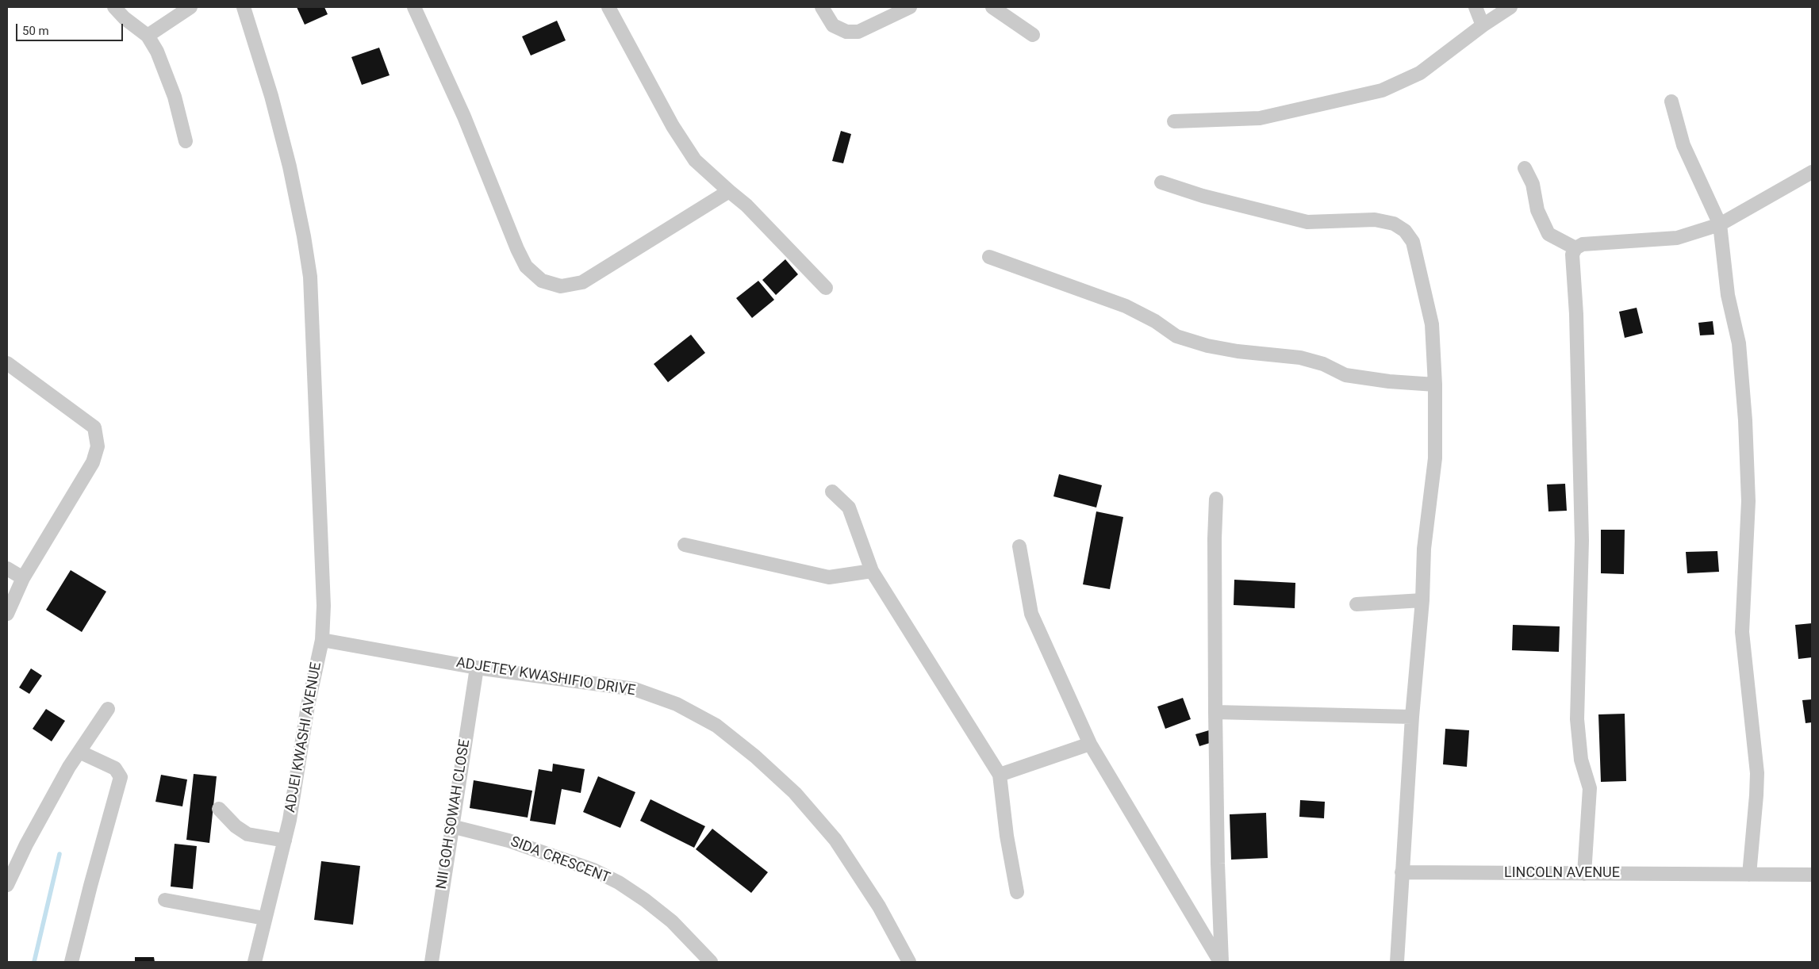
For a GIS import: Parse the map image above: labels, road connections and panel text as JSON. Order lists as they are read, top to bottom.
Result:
{
  "streets": {
    "street": [
      "ADJETEY KWASHIFIO DRIVE",
      "ADJEI KWASHI AVENUE",
      "NII GOH SOWAH CLOSE",
      "SIDA CRESCENT",
      "LINCOLN AVENUE"
    ]
  },
  "crossings": [
    ["ADJETEY KWASHIFIO DRIVE", "ADJEI KWASHI AVENUE"],
    ["ADJETEY KWASHIFIO DRIVE", "NII GOH SOWAH CLOSE"],
    ["NII GOH SOWAH CLOSE", "SIDA CRESCENT"]
  ],
  "scale_bar": "50 m"
}
